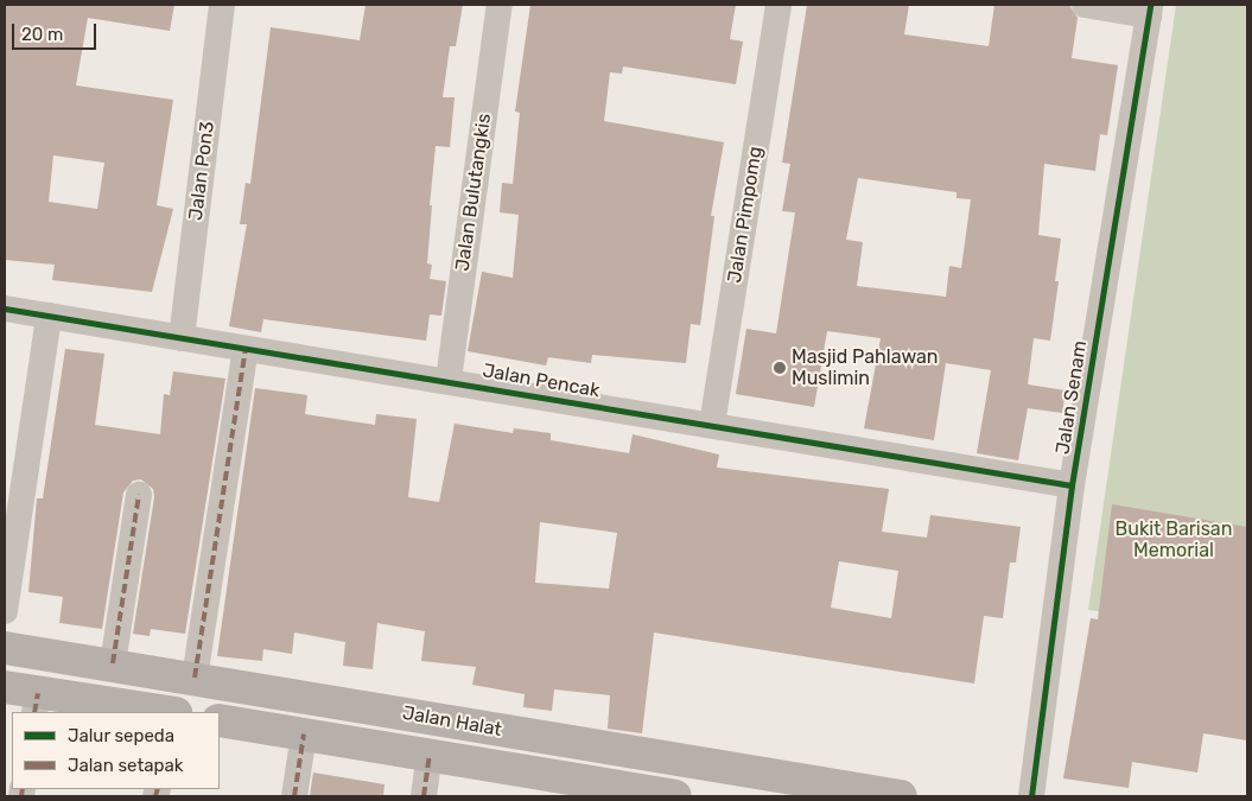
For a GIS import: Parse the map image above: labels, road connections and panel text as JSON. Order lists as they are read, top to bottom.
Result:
{
  "streets": {
    "main road": ["Jalan Halat"],
    "street": [
      "Jalan Pon3",
      "Jalan Bulutangkis",
      "Jalan Pimpomg",
      "Jalan Pencak",
      "Jalan Senam"
    ]
  },
  "crossings": [
    ["Jalan Pon3", "Jalan Pencak"],
    ["Jalan Bulutangkis", "Jalan Pencak"],
    ["Jalan Pimpomg", "Jalan Pencak"],
    ["Jalan Pencak", "Jalan Senam"]
  ],
  "parks": ["Bukit Barisan Memorial"],
  "places": ["Masjid Pahlawan Muslimin"],
  "legend": ["Jalur sepeda", "Jalan setapak"],
  "scale_bar": "20 m"
}
